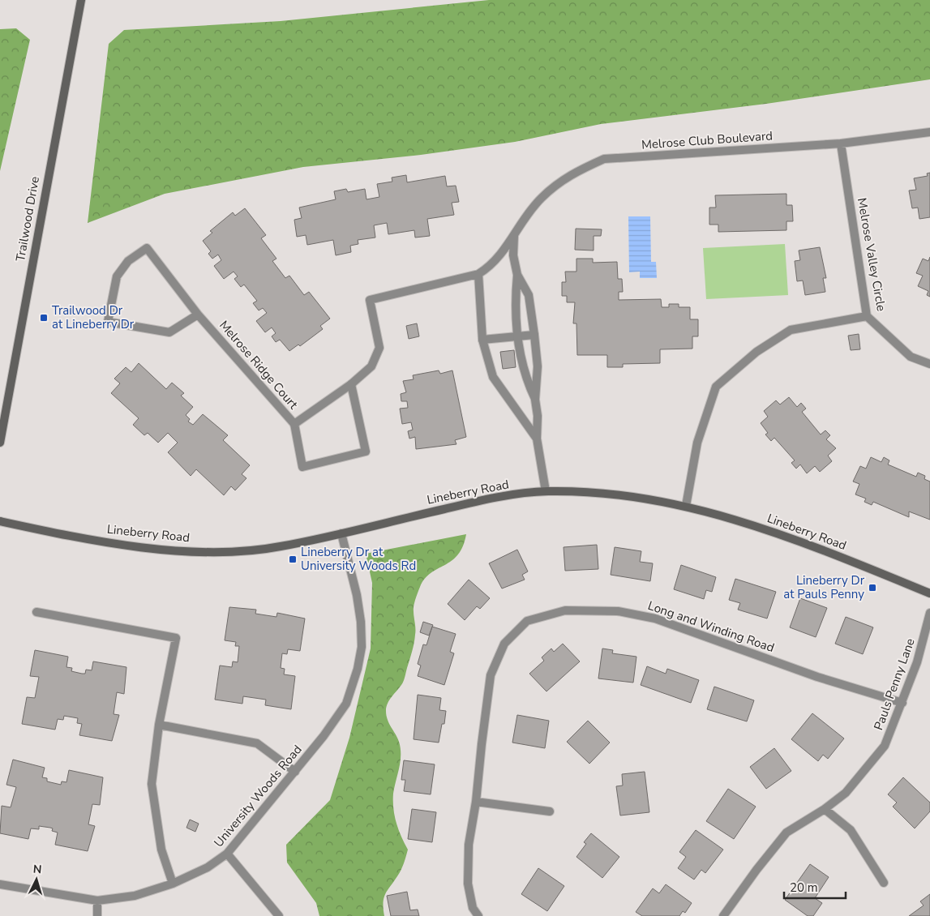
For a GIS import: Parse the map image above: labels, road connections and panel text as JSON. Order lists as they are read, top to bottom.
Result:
{
  "streets": {
    "street": [
      "Melrose Club Boulevard",
      "Trailwood Drive",
      "Melrose Valley Circle",
      "Melrose Ridge Court",
      "Lineberry Road",
      "Long and Winding Road",
      "Pauls Penny Lane",
      "University Woods Road"
    ]
  },
  "crossings": [
    ["Melrose Club Boulevard", "Melrose Valley Circle"],
    ["Melrose Club Boulevard", "Melrose Ridge Court"],
    ["Lineberry Road", "University Woods Road"],
    ["Long and Winding Road", "Pauls Penny Lane"]
  ],
  "places": {
    "transit": ["Trailwood Dr at Lineberry Dr", "Lineberry Dr at University Woods Rd", "Lineberry Dr at Pauls Penny"]
  },
  "scale_bar": "20 m",
  "north": "top"
}
